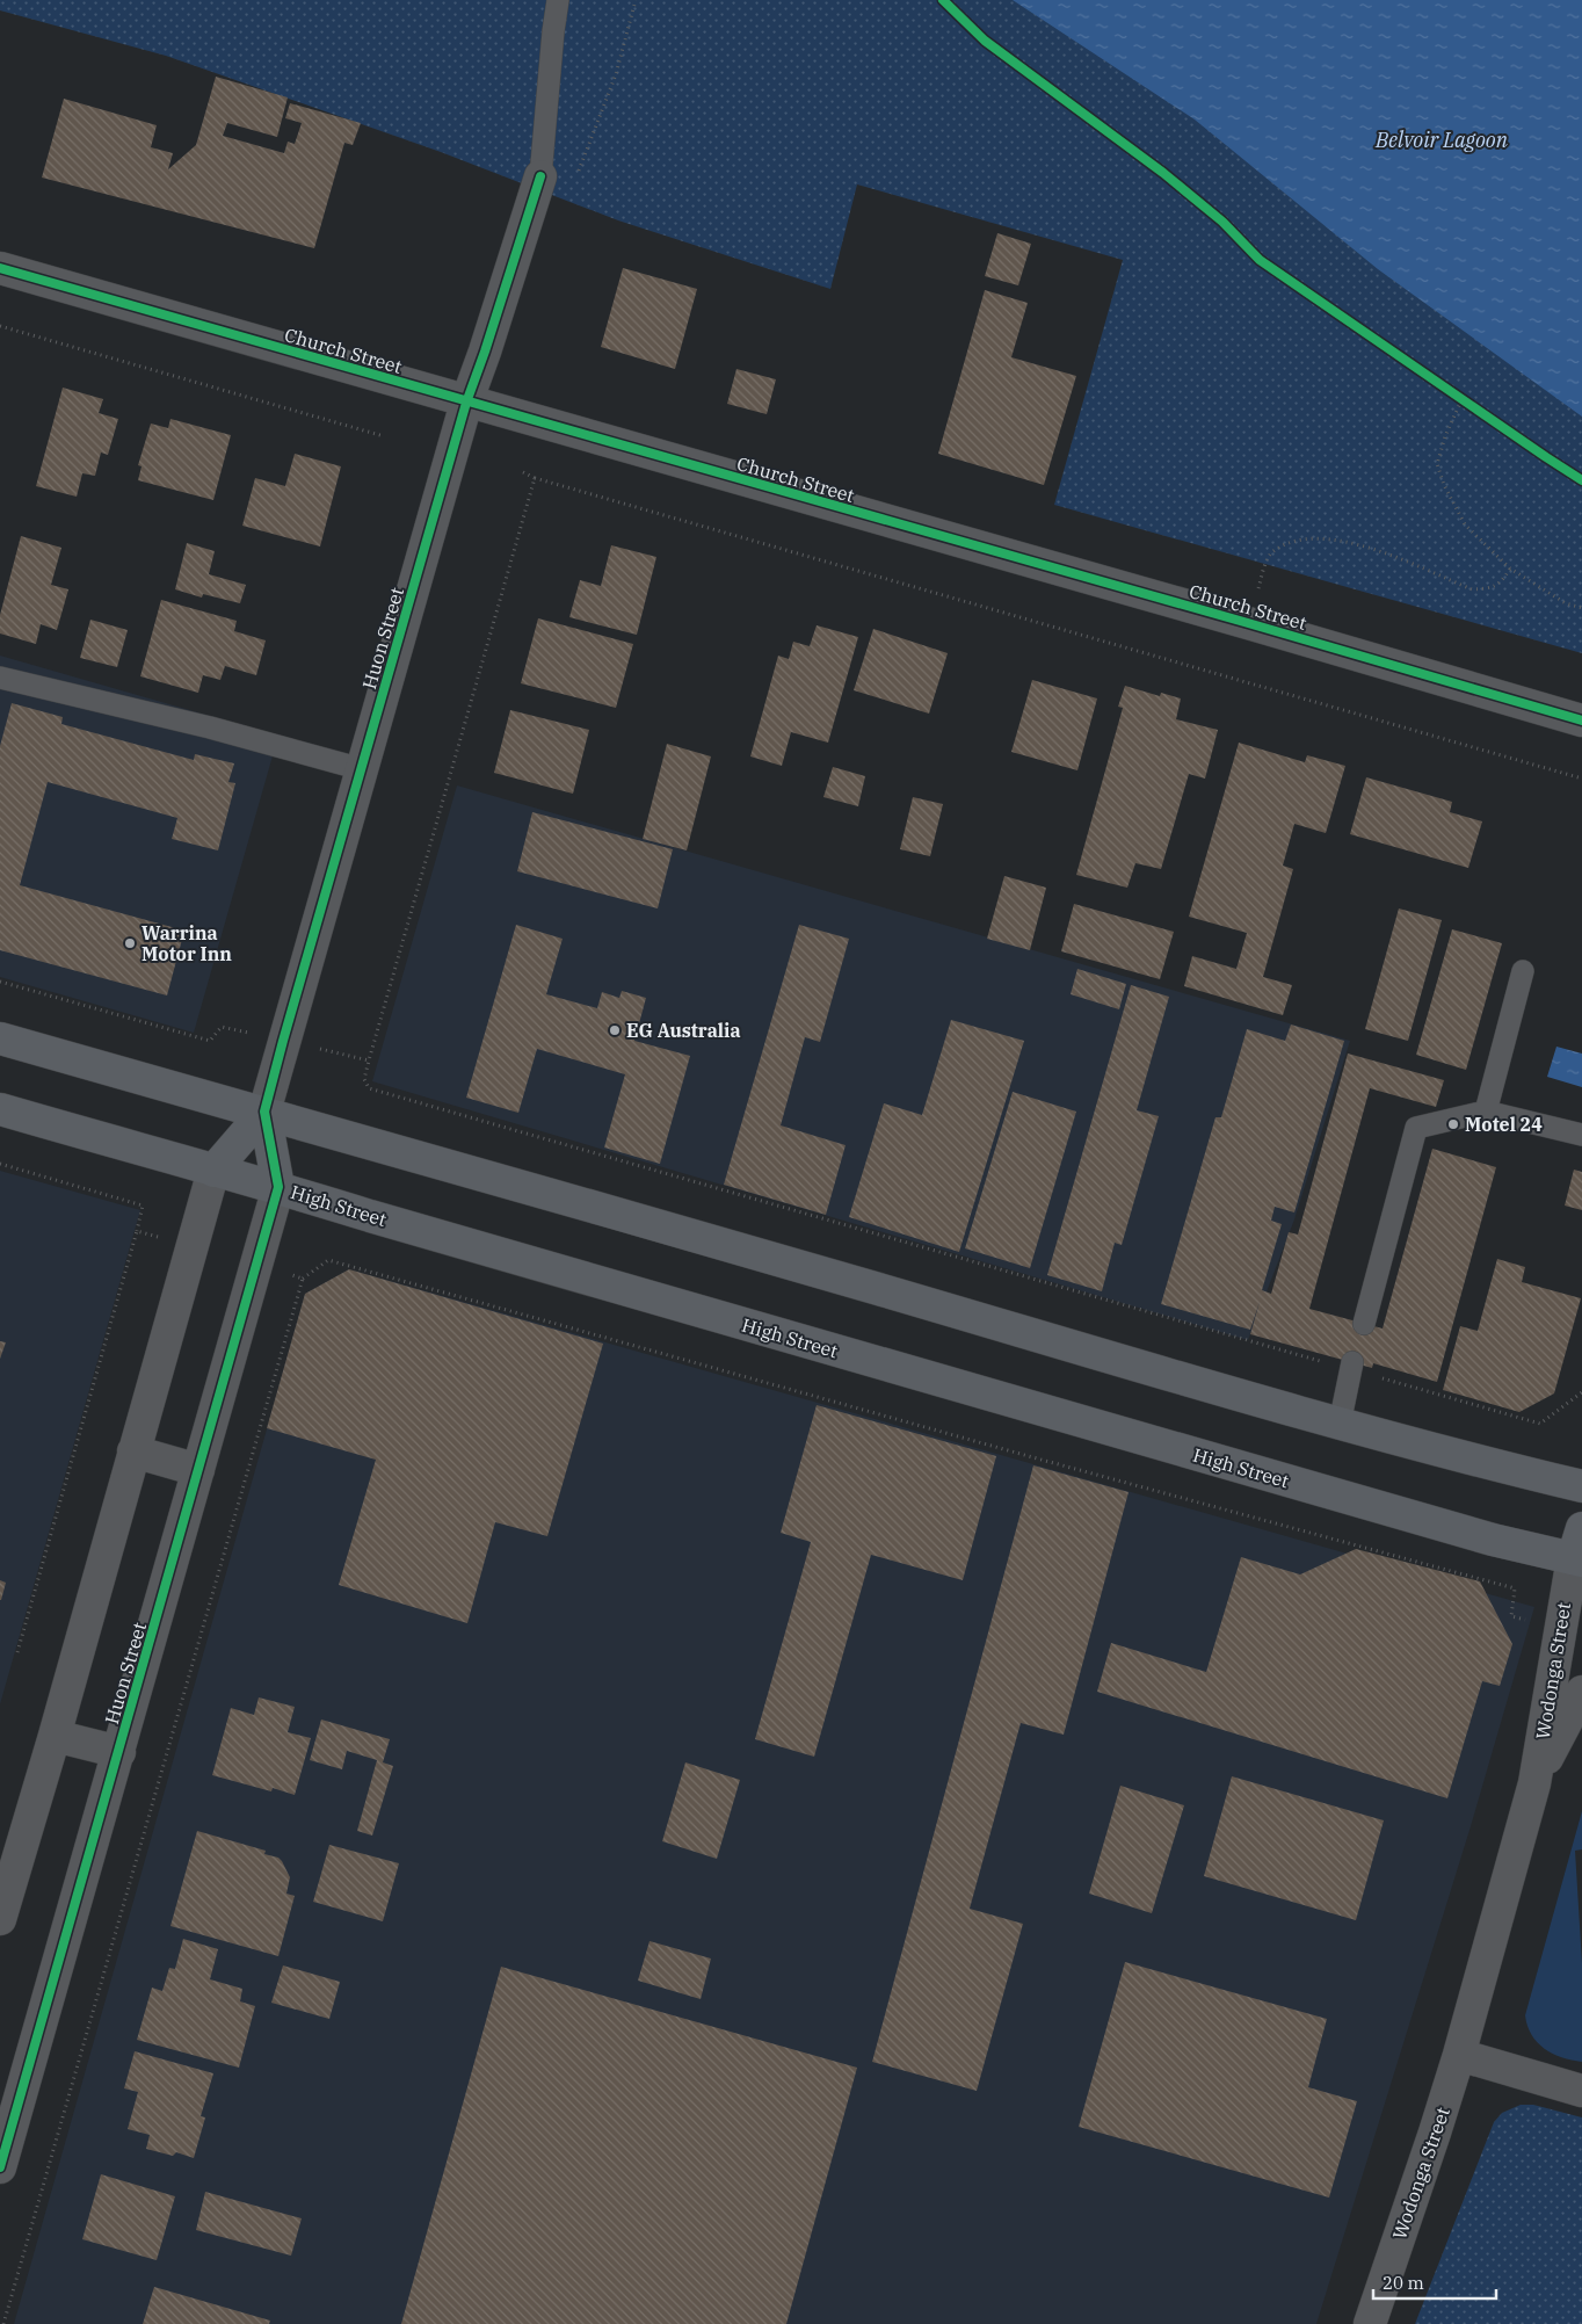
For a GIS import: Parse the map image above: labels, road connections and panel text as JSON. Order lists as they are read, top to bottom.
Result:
{
  "streets": {
    "main road": ["High Street"],
    "street": ["Church Street", "Huon Street", "Wodonga Street"]
  },
  "crossings": [
    ["Church Street", "Huon Street"],
    ["Huon Street", "High Street"],
    ["High Street", "Wodonga Street"]
  ],
  "water": ["Belvoir Lagoon"],
  "places": ["Warrina Motor Inn", "EG Australia", "Motel 24"],
  "scale_bar": "20 m"
}
